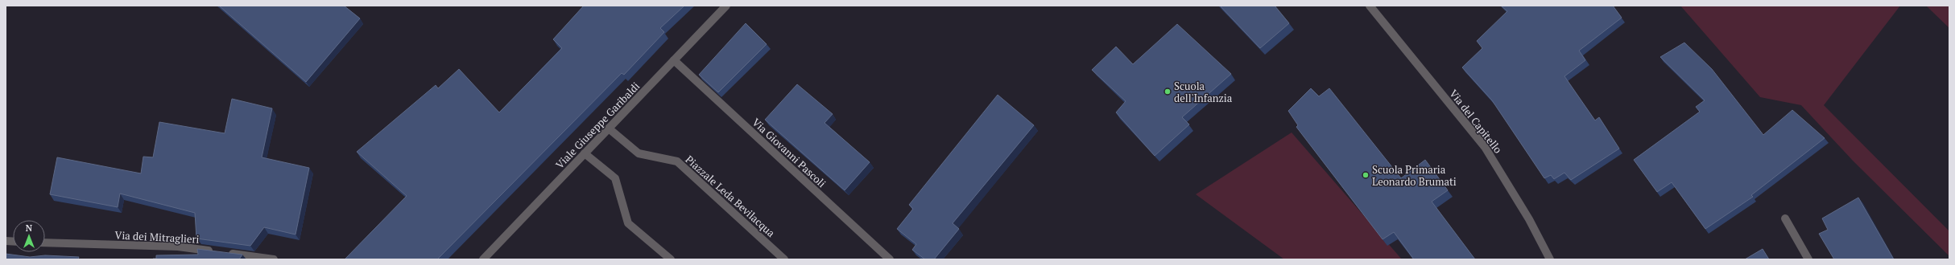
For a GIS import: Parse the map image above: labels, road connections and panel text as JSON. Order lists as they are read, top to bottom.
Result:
{
  "streets": {
    "street": [
      "Via del Capitello",
      "Viale Giuseppe Garibaldi",
      "Via Giovanni Pascoli",
      "Piazzale Leda Bevilacqua",
      "Via dei Mitraglieri"
    ]
  },
  "crossings": [
    ["Viale Giuseppe Garibaldi", "Via Giovanni Pascoli"],
    ["Viale Giuseppe Garibaldi", "Piazzale Leda Bevilacqua"]
  ],
  "places": ["Scuola dell'Infanzia", "Scuola Primaria Leonardo Brumati"],
  "north": "top"
}
